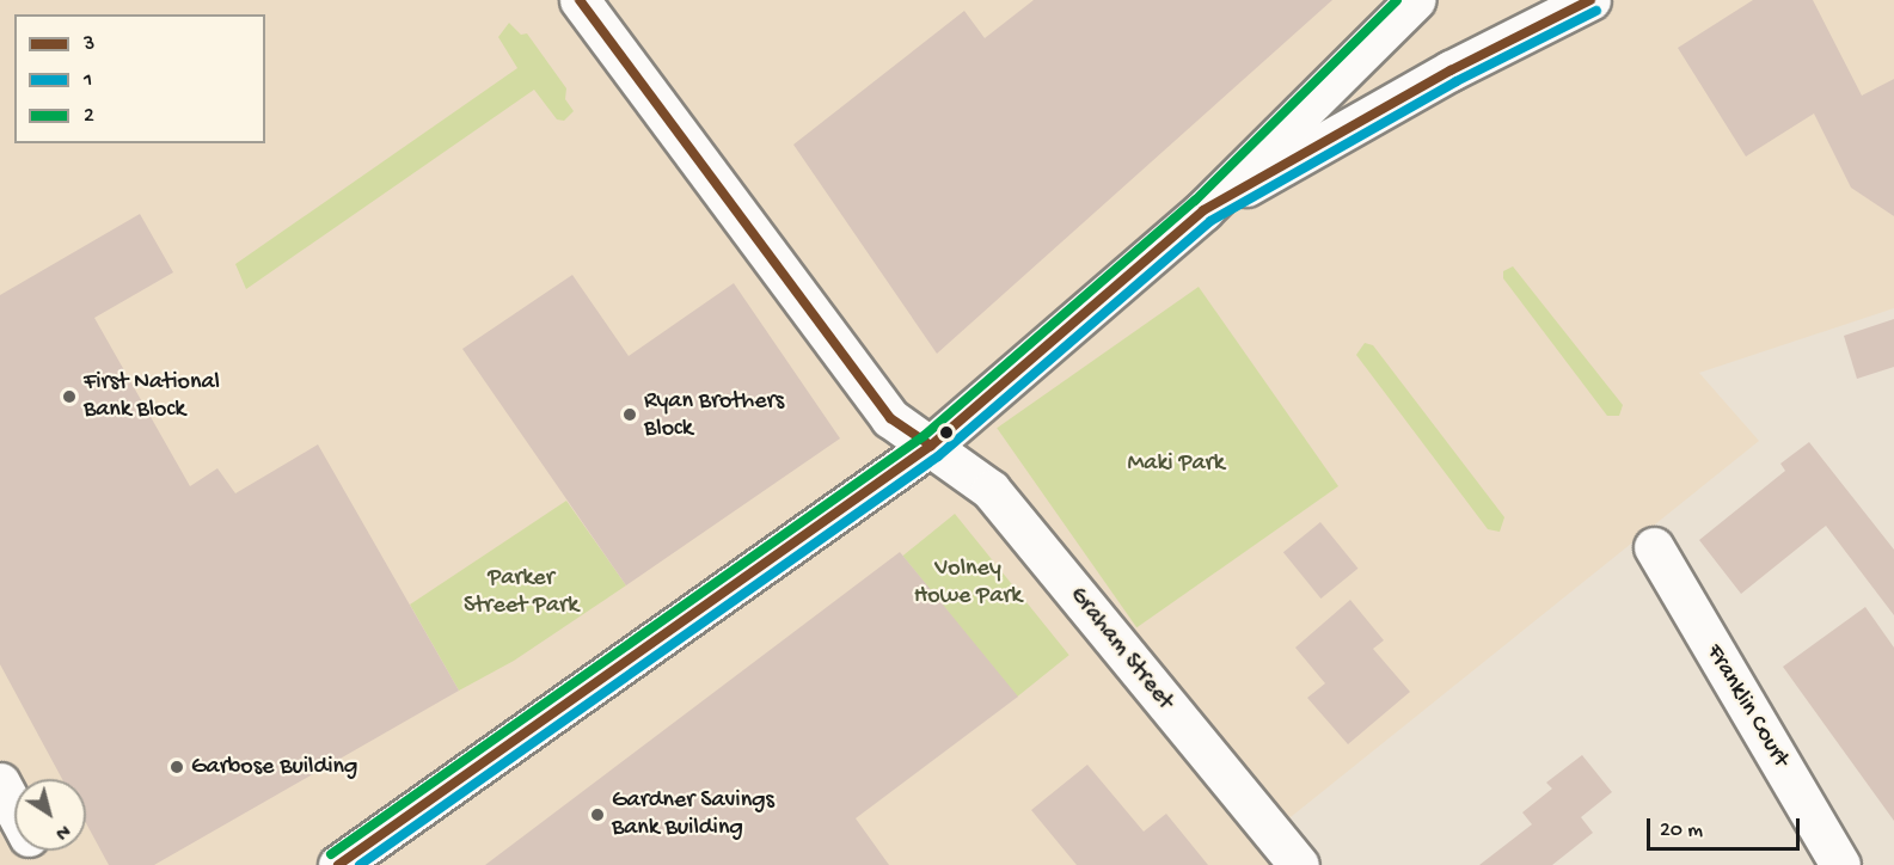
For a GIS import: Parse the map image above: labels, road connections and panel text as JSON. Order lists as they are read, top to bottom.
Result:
{
  "streets": {
    "main road": ["Graham Street", "Franklin Court"]
  },
  "parks": ["Maki Park", "Volney Howe Park", "Parker Street Park"],
  "places": [
    "First National Bank Block",
    "Ryan Brothers Block",
    "Garbose Building",
    "Gardner Savings Bank Building"
  ],
  "lines": ["transit line 3", "transit line 2", "transit line 1"],
  "legend": ["3", "1", "2"],
  "scale_bar": "20 m",
  "north": "bottom right"
}
